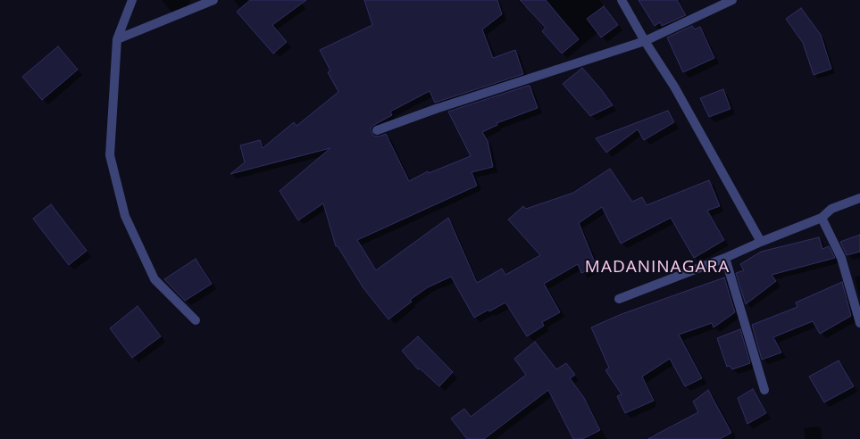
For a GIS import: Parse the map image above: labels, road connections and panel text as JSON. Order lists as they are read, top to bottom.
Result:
{
  "districts": ["MADANINAGARA"]
}
